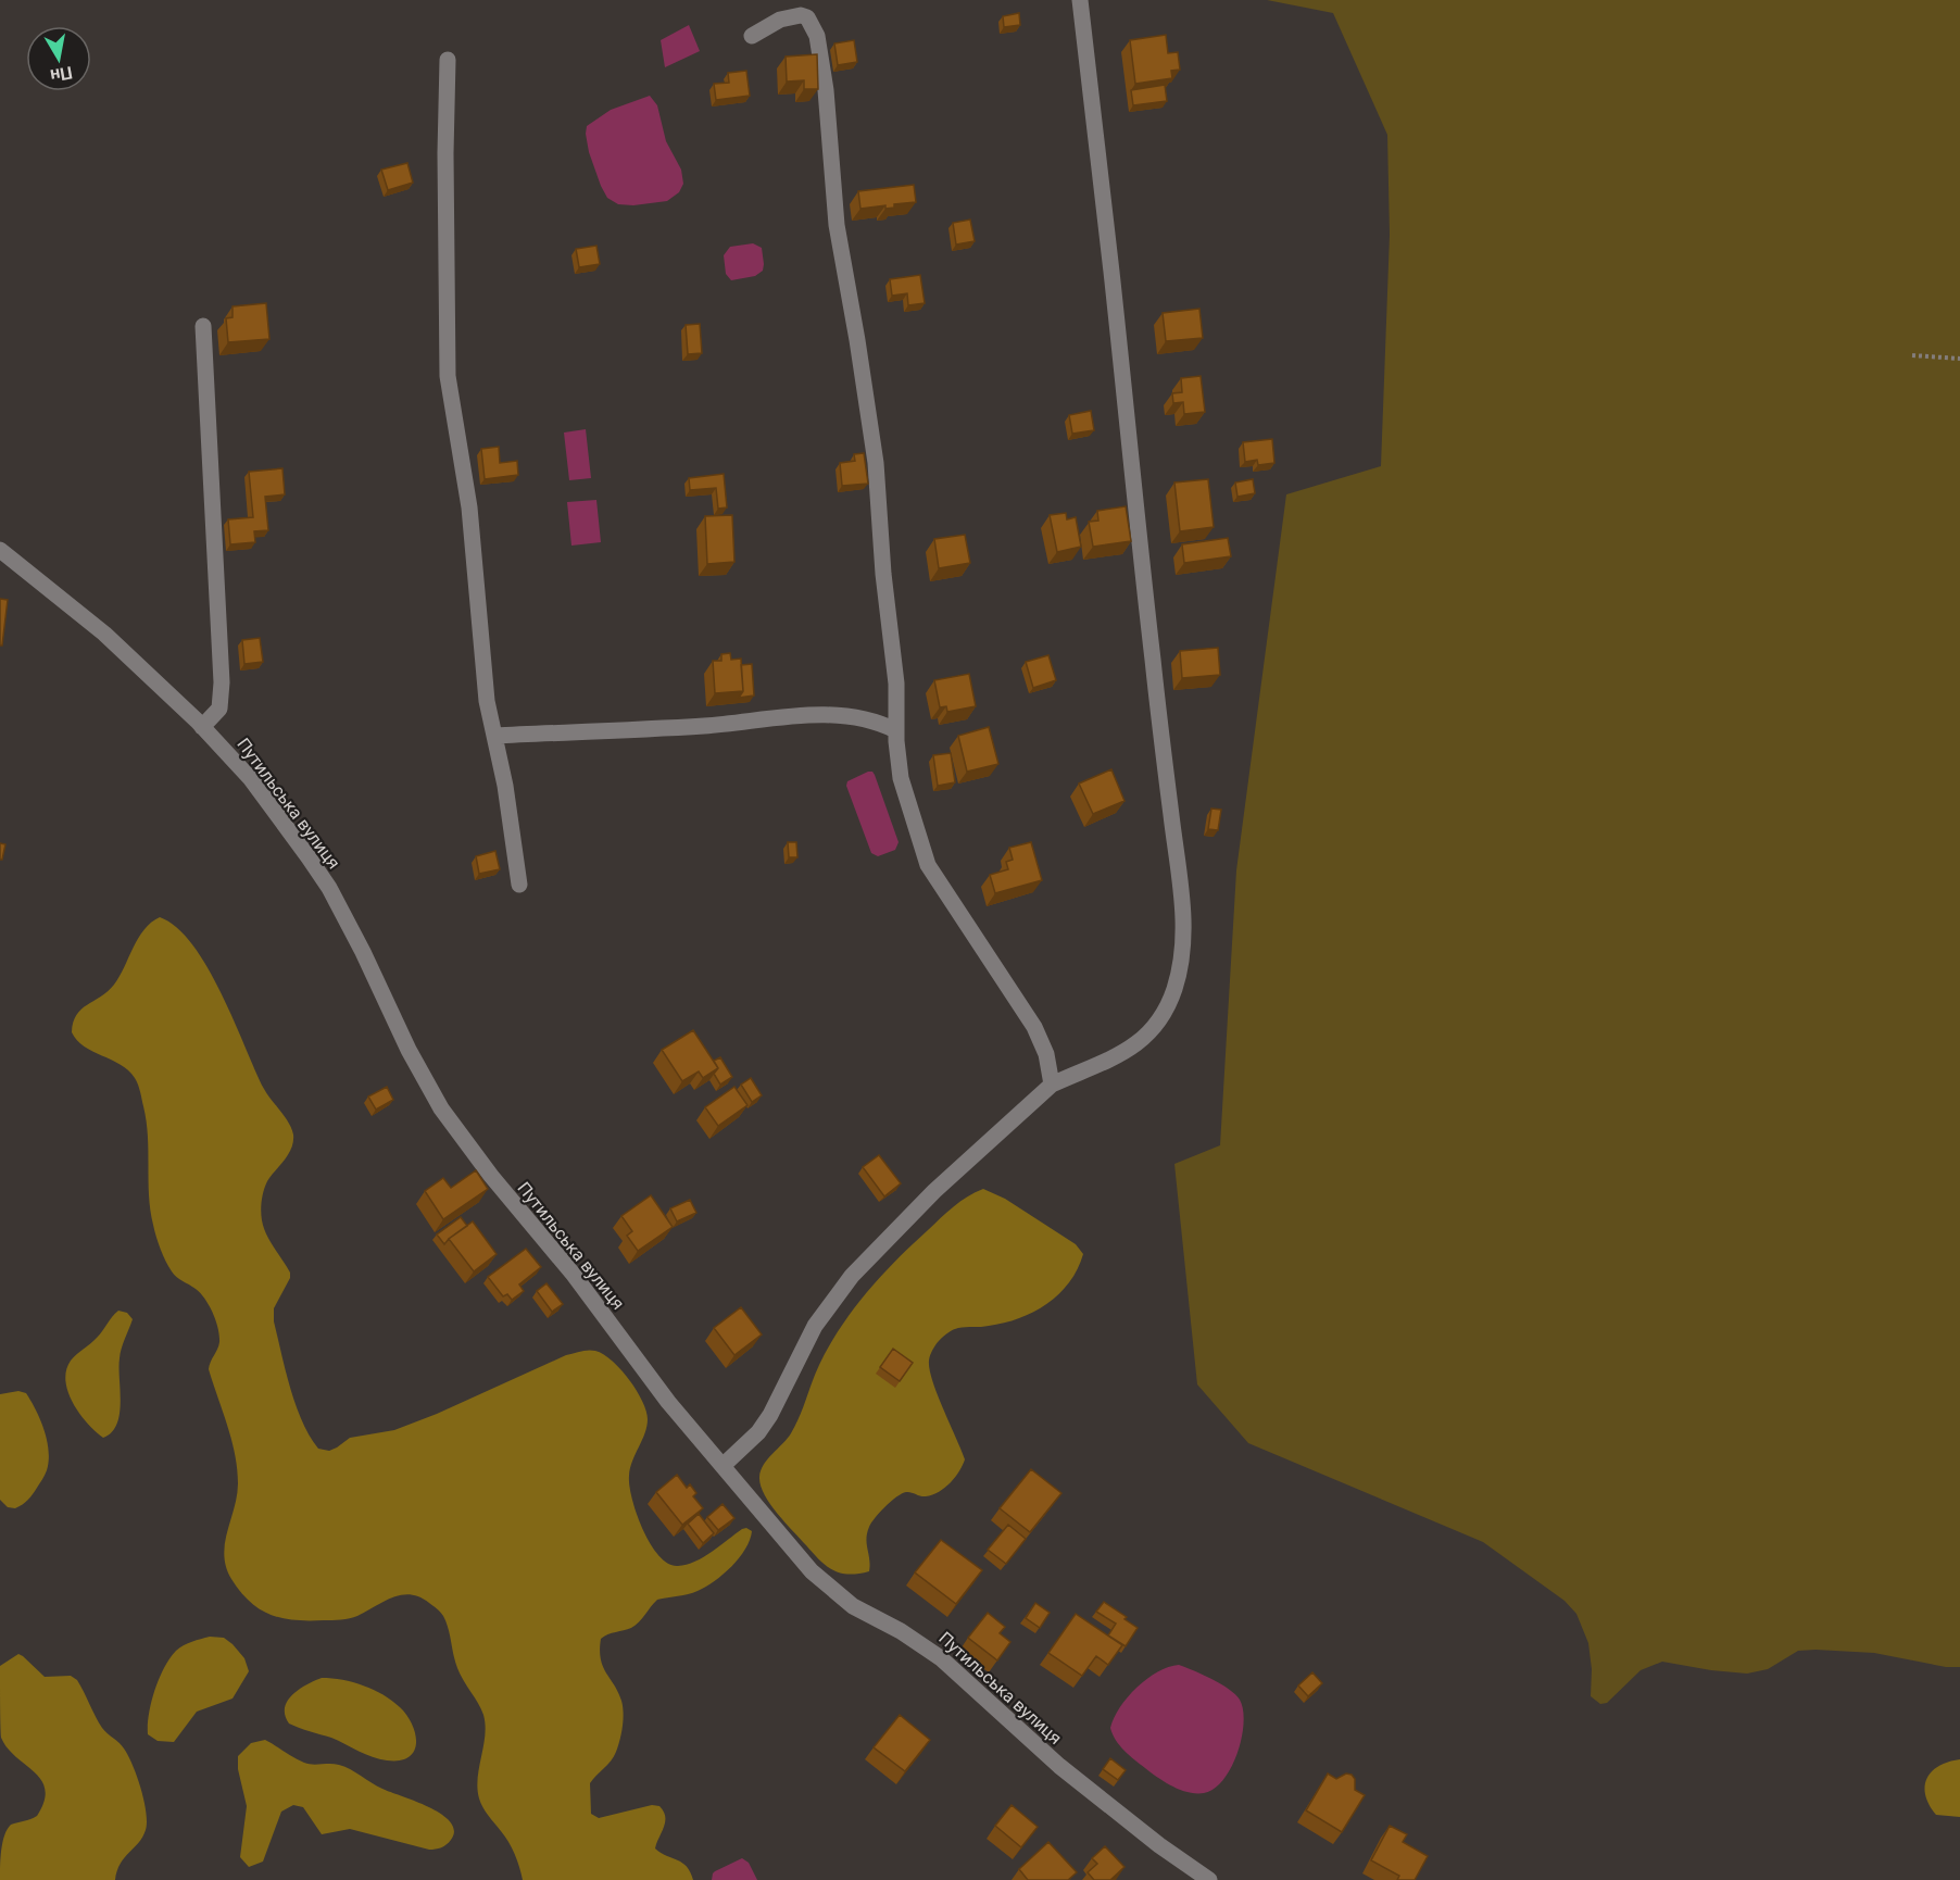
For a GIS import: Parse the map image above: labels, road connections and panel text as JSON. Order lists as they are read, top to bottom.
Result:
{
  "streets": {
    "street": ["Путильська вулиця"]
  },
  "north": "bottom"
}
